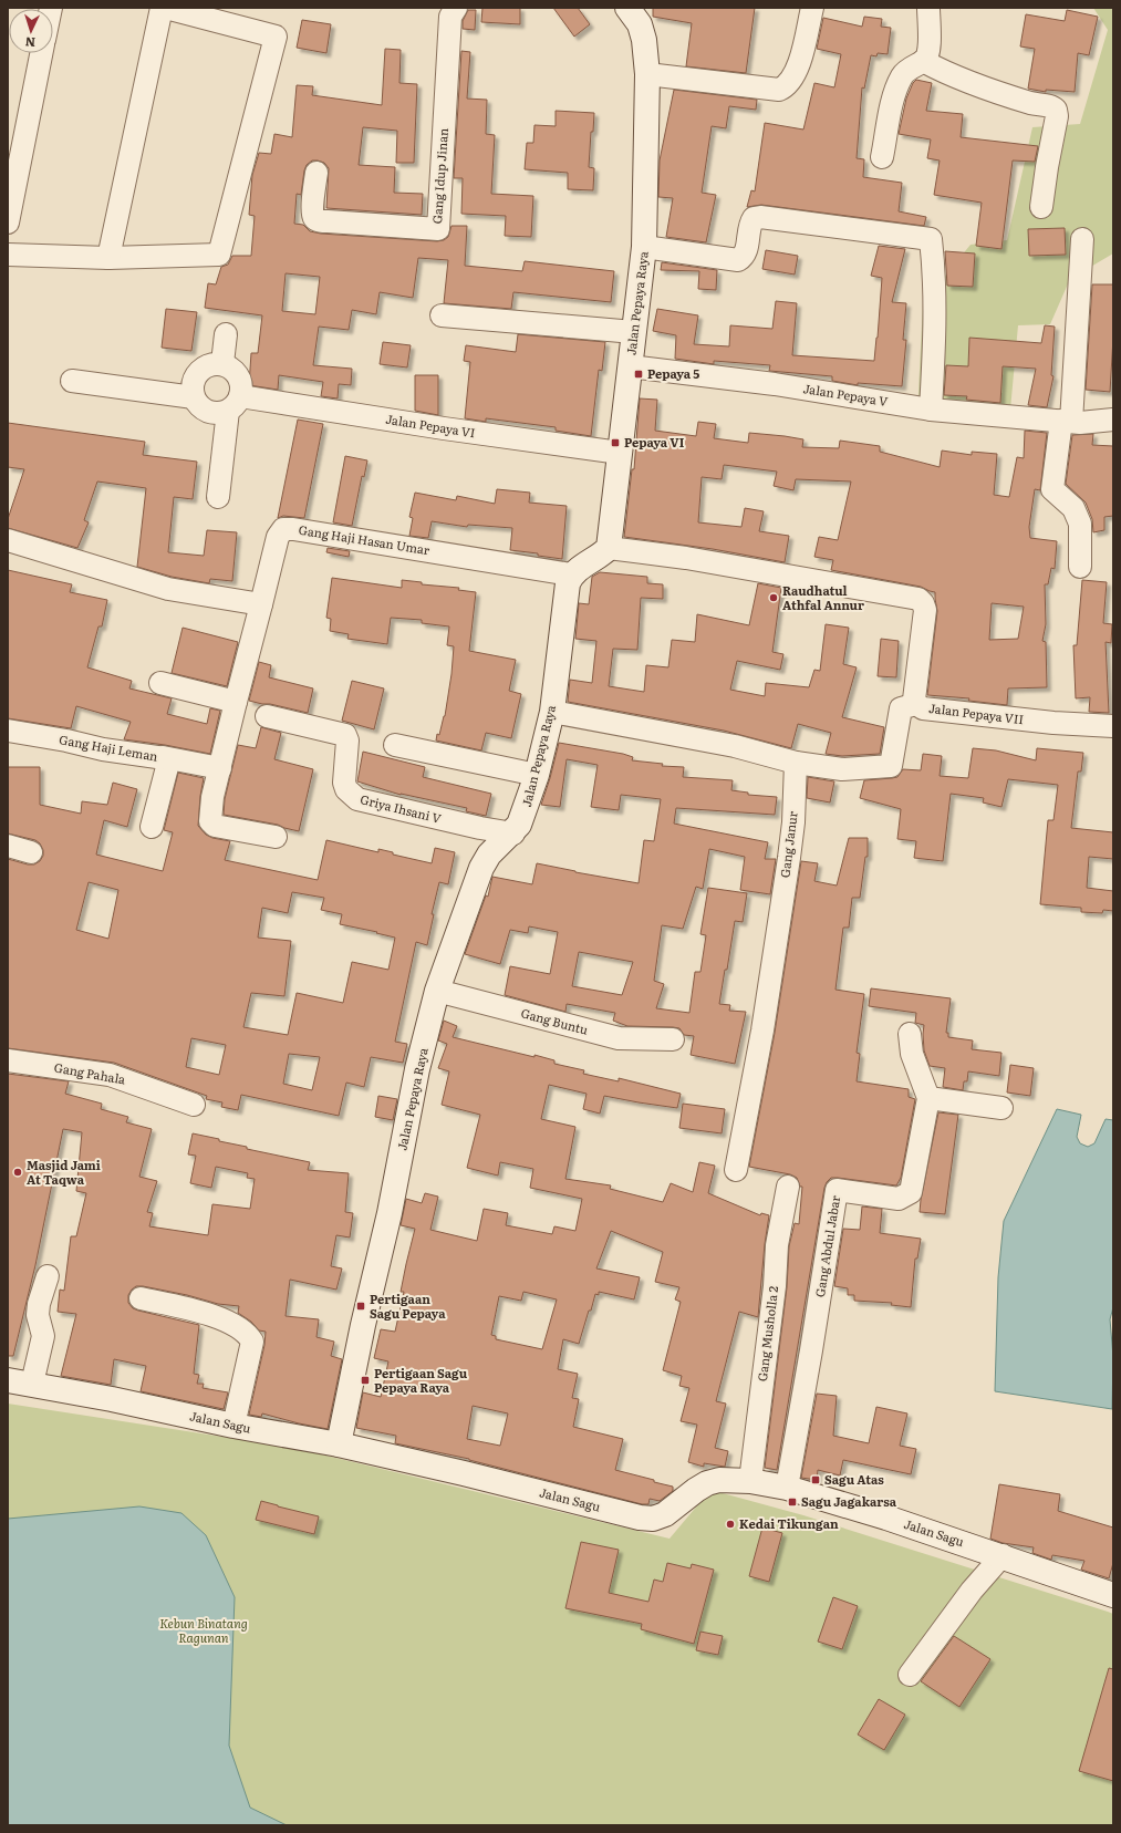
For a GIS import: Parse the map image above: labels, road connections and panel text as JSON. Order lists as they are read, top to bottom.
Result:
{
  "streets": {
    "street": [
      "Gang Idup Jinan",
      "Jalan Pepaya Raya",
      "Jalan Pepaya V",
      "Jalan Pepaya VI",
      "Gang Haji Hasan Umar",
      "Jalan Pepaya VII",
      "Gang Haji Leman",
      "Griya Ihsani V",
      "Gang Janur",
      "Gang Buntu",
      "Gang Pahala",
      "Gang Abdul Jabar",
      "Gang Musholla 2",
      "Jalan Sagu"
    ]
  },
  "crossings": [
    ["Jalan Pepaya Raya", "Jalan Pepaya V"],
    ["Jalan Pepaya Raya", "Jalan Pepaya VI"],
    ["Jalan Pepaya Raya", "Gang Haji Hasan Umar"],
    ["Jalan Pepaya Raya", "Jalan Pepaya VII"],
    ["Jalan Pepaya Raya", "Griya Ihsani V"],
    ["Jalan Pepaya Raya", "Gang Buntu"],
    ["Jalan Pepaya Raya", "Jalan Sagu"],
    ["Gang Abdul Jabar", "Jalan Sagu"],
    ["Gang Musholla 2", "Jalan Sagu"]
  ],
  "parks": ["Kebun Binatang Ragunan"],
  "places": {
    "transit": [
      "Pepaya 5",
      "Pepaya VI",
      "Pertigaan Sagu Pepaya",
      "Pertigaan Sagu Pepaya Raya",
      "Sagu Atas",
      "Sagu Jagakarsa"
    ],
    "other": ["Raudhatul Athfal Annur", "Masjid Jami At Taqwa", "Kedai Tikungan"]
  },
  "north": "bottom"
}
